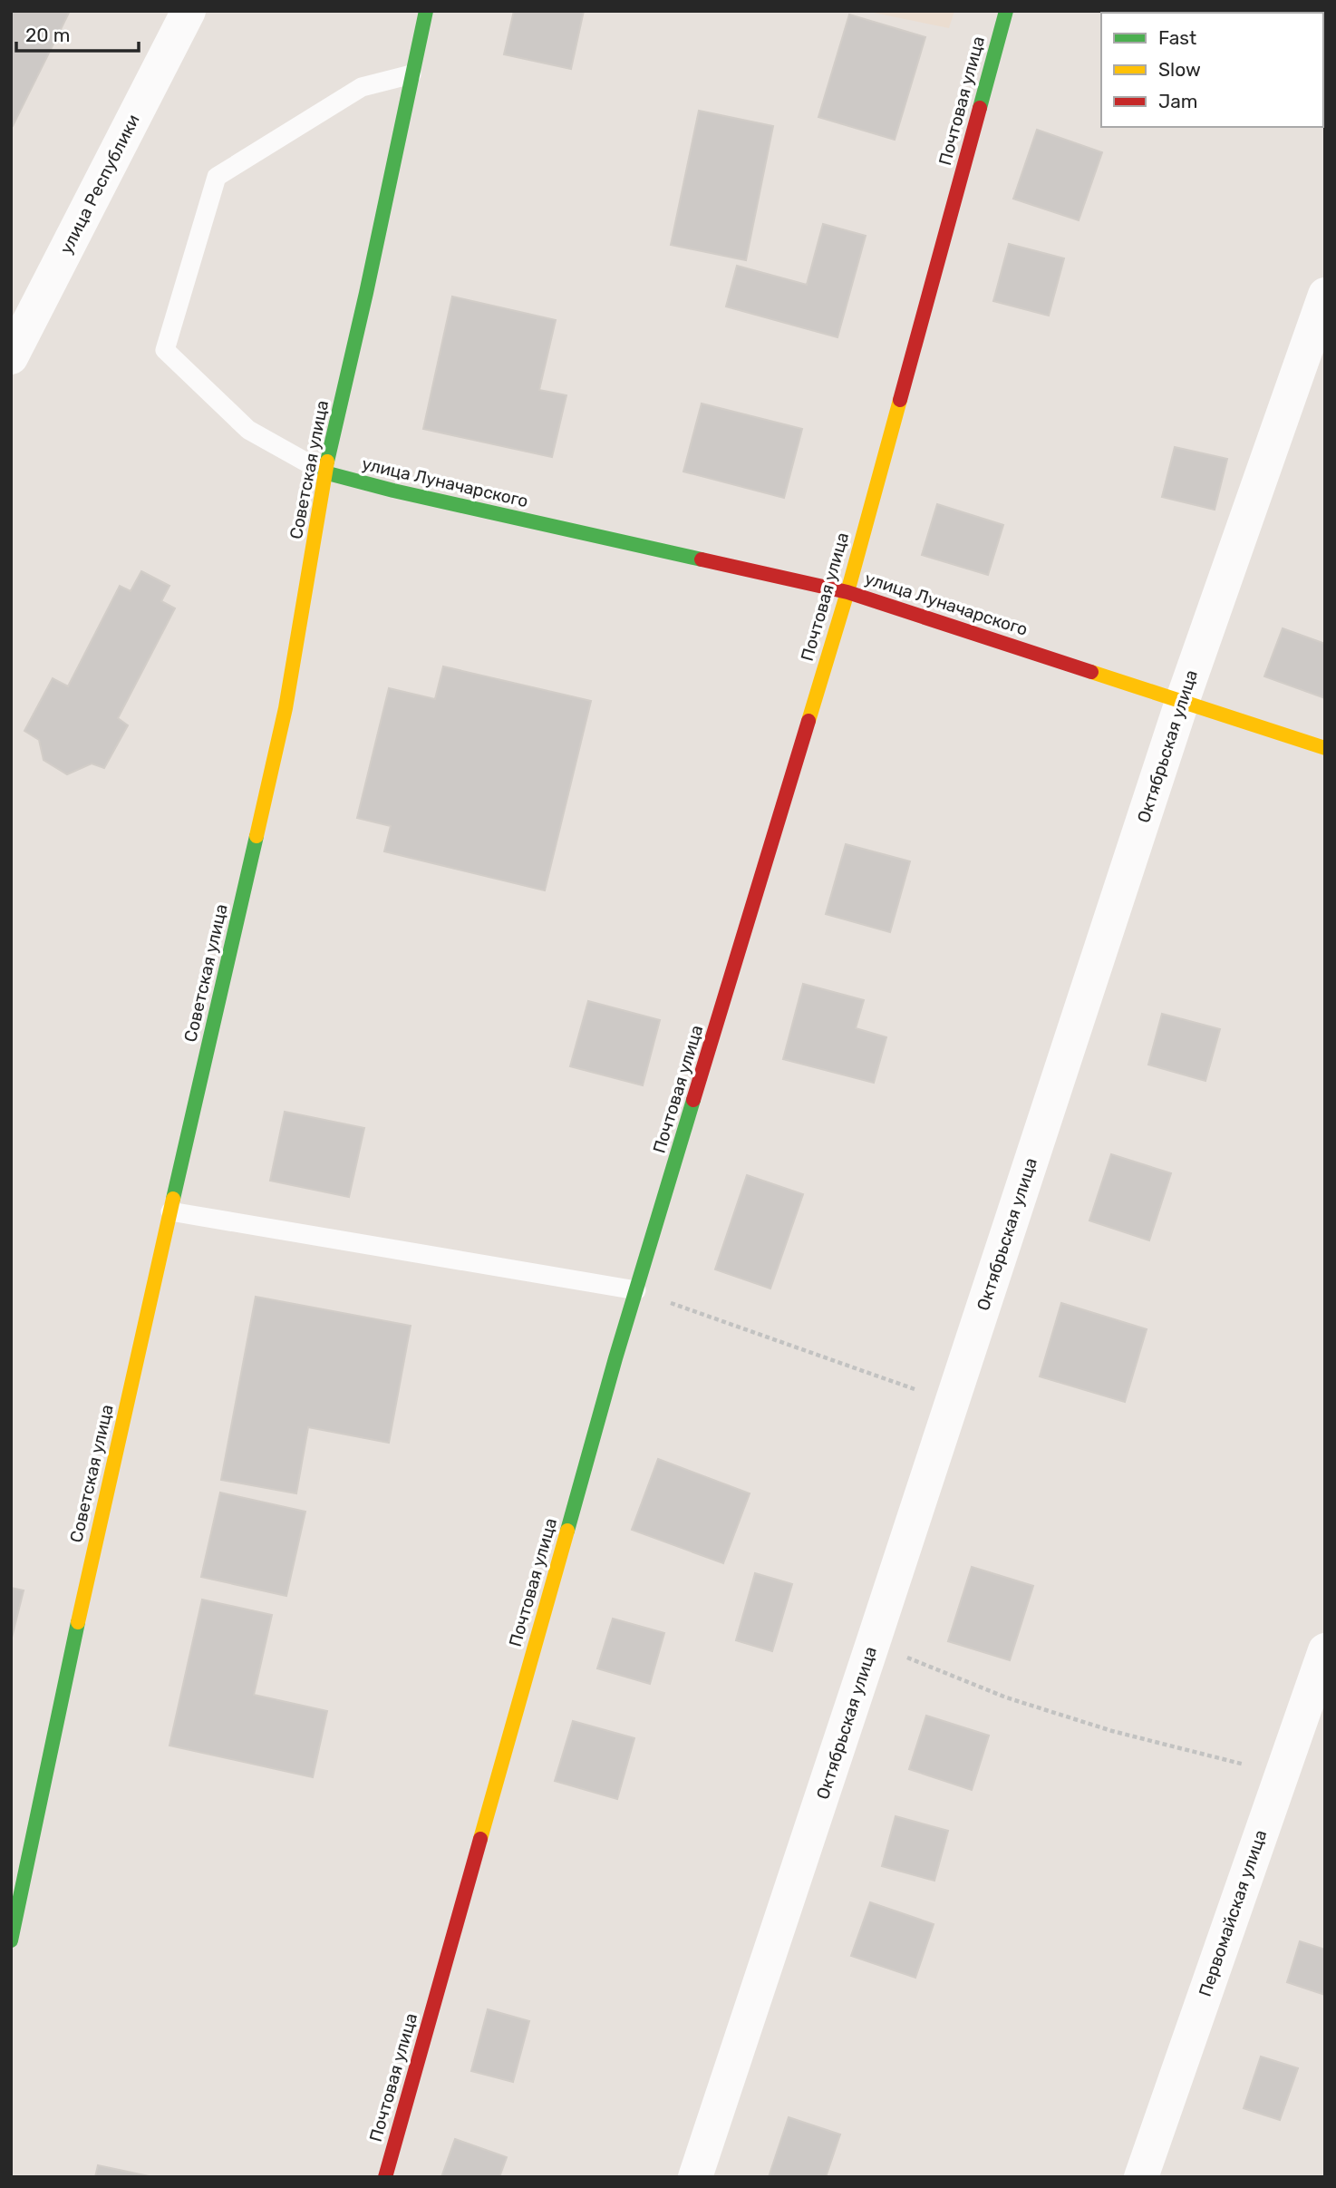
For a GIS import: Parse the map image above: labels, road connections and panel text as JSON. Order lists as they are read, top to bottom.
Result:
{
  "streets": {
    "street": [
      "Почтовая улица",
      "улица Республики",
      "Советская улица",
      "улица Луначарского",
      "Октябрьская улица",
      "Первомайская улица"
    ]
  },
  "crossings": [
    ["Почтовая улица", "улица Луначарского"],
    ["Советская улица", "улица Луначарского"],
    ["улица Луначарского", "Октябрьская улица"]
  ],
  "legend": ["Fast", "Slow", "Jam"],
  "scale_bar": "20 m"
}
